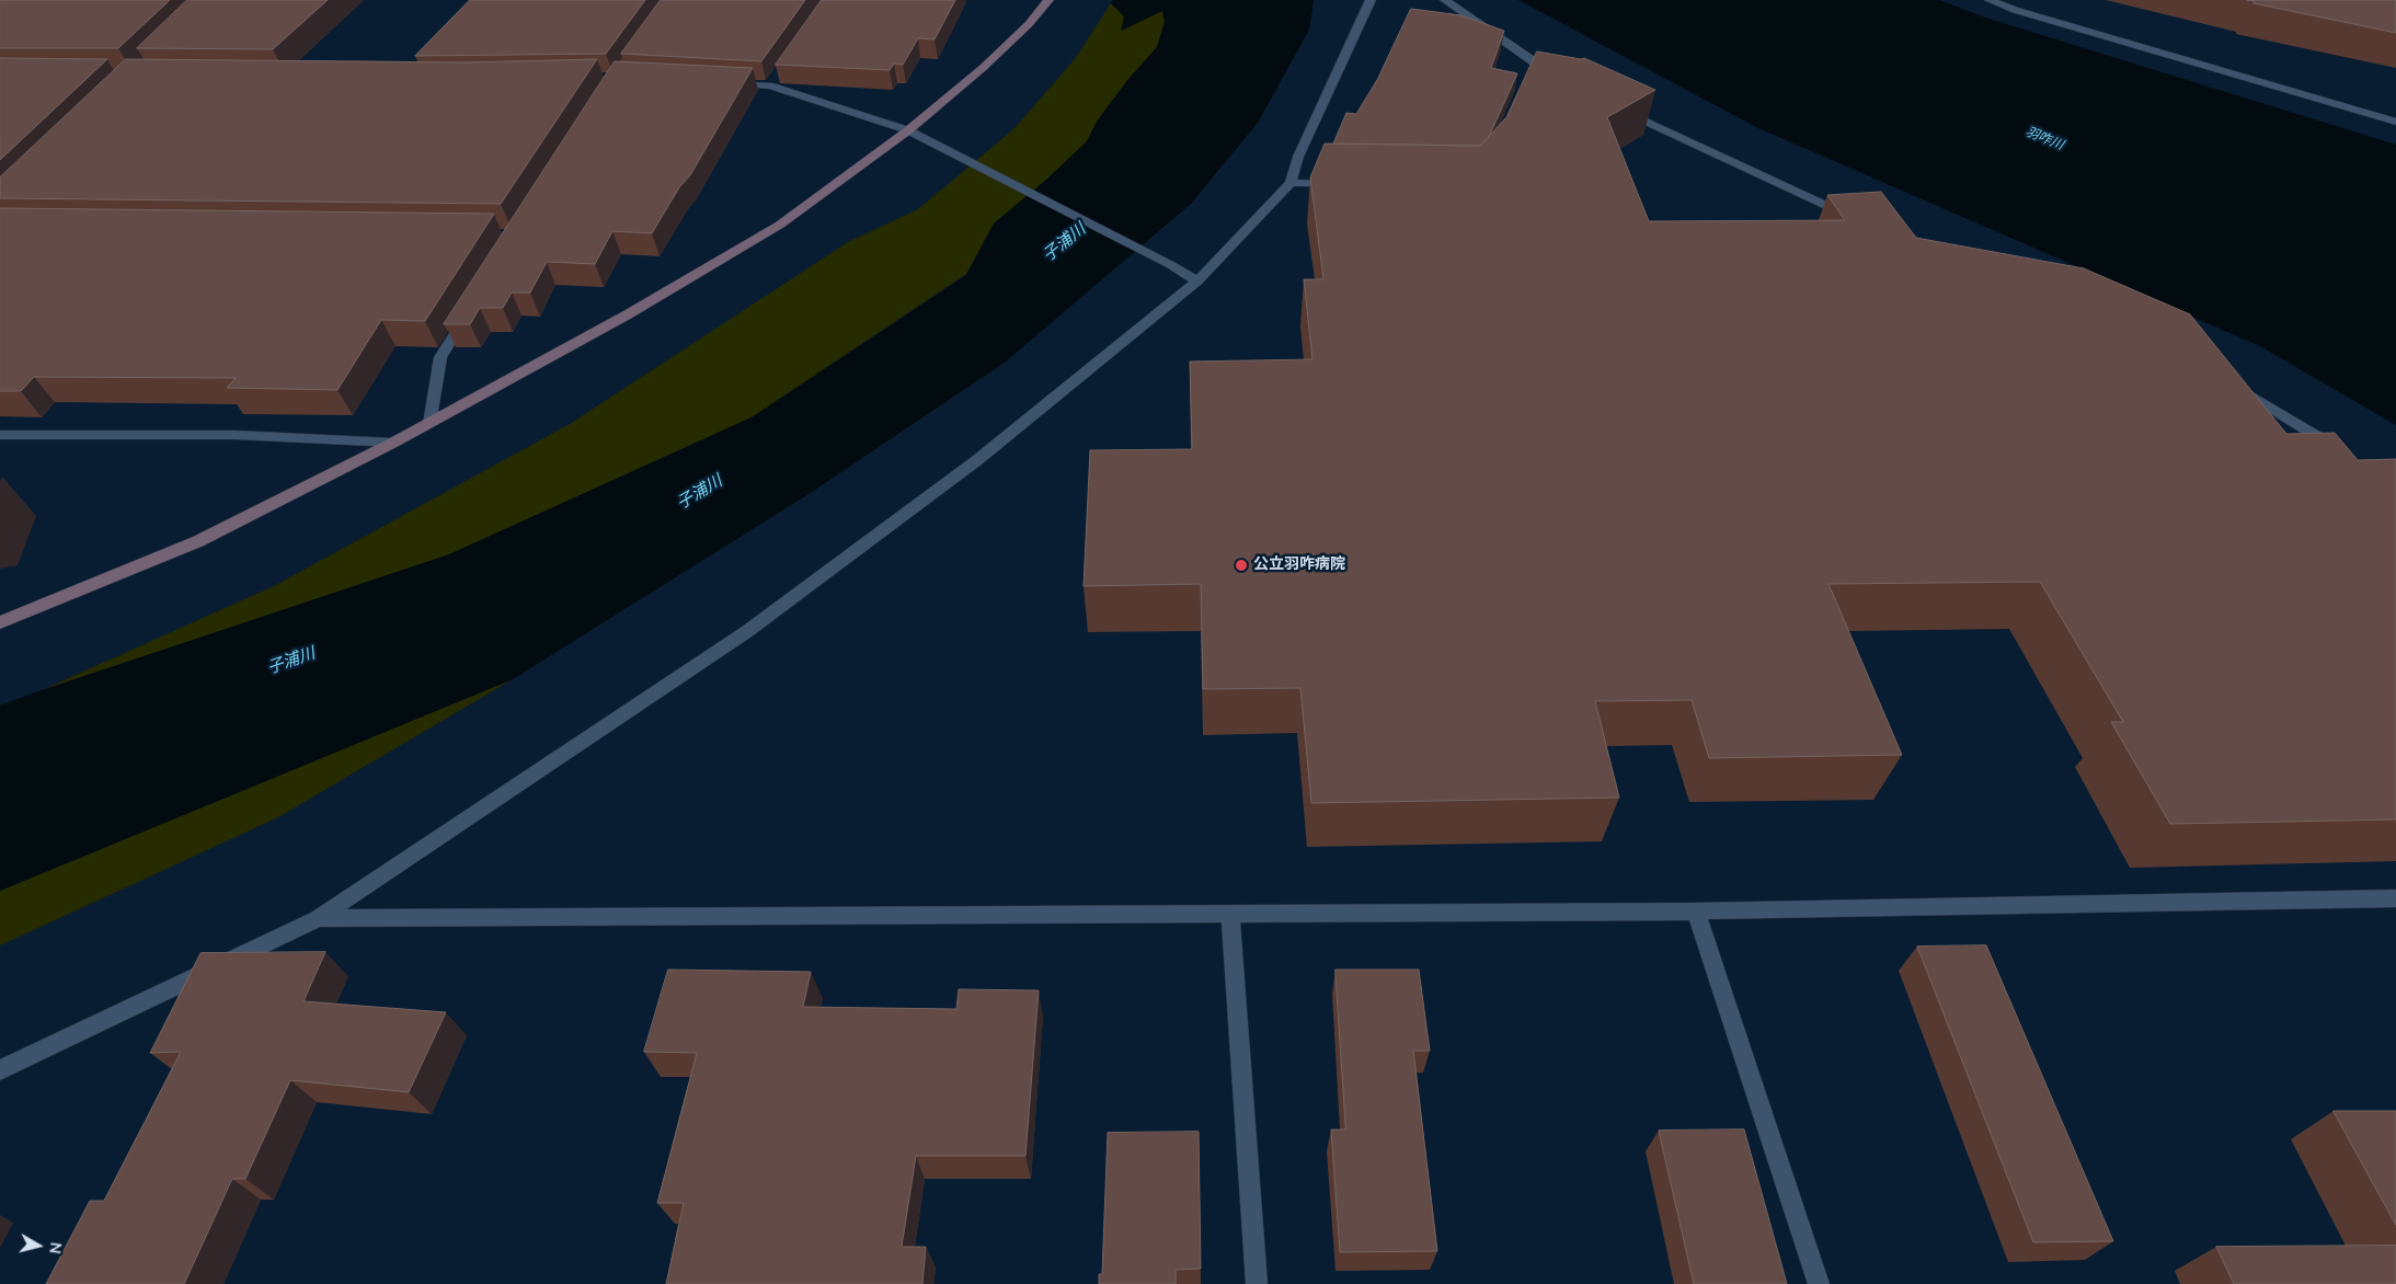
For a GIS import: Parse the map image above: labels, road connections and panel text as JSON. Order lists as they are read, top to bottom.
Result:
{
  "water": ["羽咋川", "子浦川"],
  "places": ["公立羽咋病院"],
  "north": "right"
}
